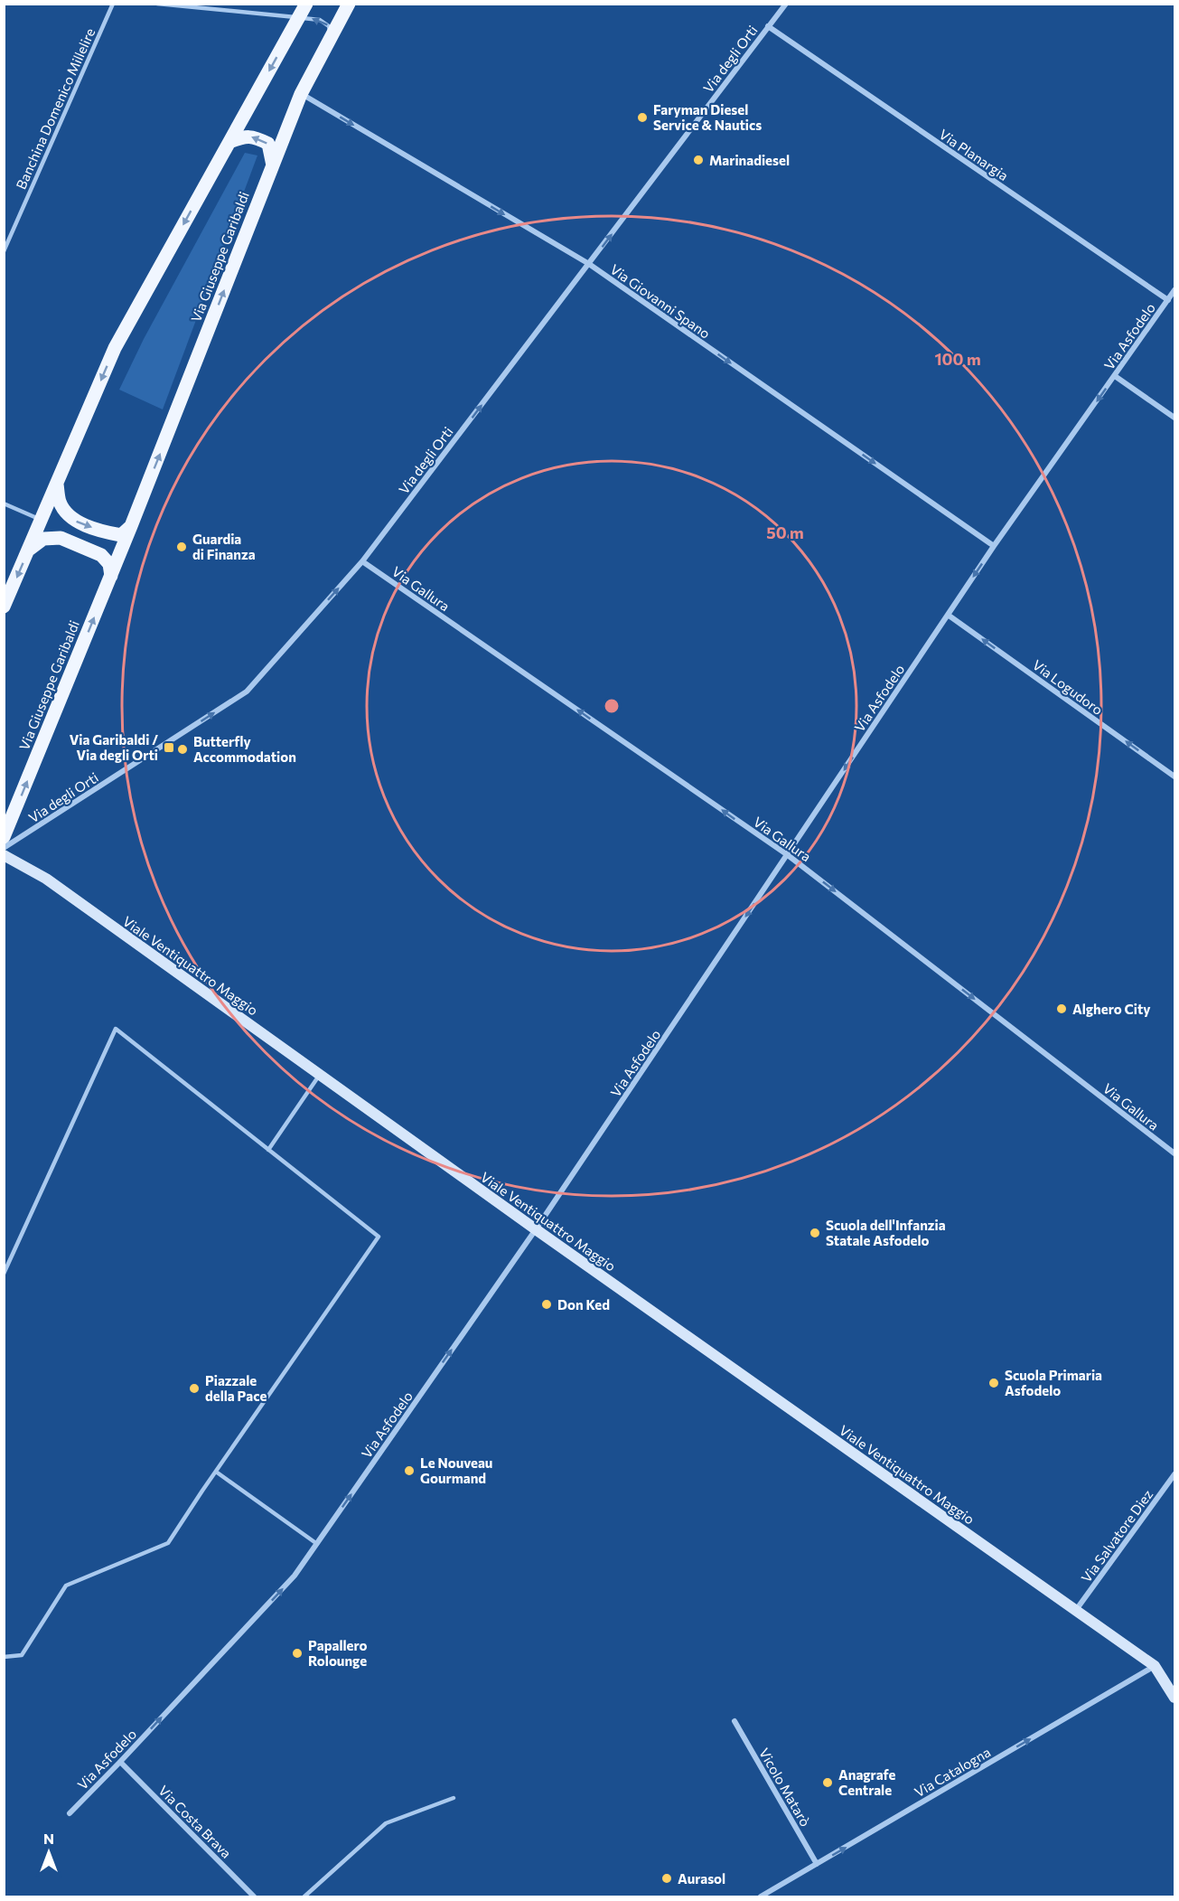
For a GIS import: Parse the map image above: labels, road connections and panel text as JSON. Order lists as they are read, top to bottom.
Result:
{
  "streets": {
    "main road": ["Via Giuseppe Garibaldi"],
    "street": [
      "Via degli Orti",
      "Via Planargia",
      "Via Giovanni Spano",
      "Via Asfodelo",
      "Via Gallura",
      "Via Logudoro",
      "Viale Ventiquattro Maggio",
      "Via Salvatore Diez",
      "Via Catalogna",
      "Vicolo Matarò",
      "Via Costa Brava"
    ],
    "lane": ["Banchina Domenico Millelire"]
  },
  "crossings": [
    ["Via degli Orti", "Via Planargia"],
    ["Via degli Orti", "Via Giovanni Spano"],
    ["Via degli Orti", "Via Gallura"],
    ["Via Planargia", "Via Asfodelo"],
    ["Via Giuseppe Garibaldi", "Via Giovanni Spano"],
    ["Via Giovanni Spano", "Via Asfodelo"],
    ["Via Asfodelo", "Via Gallura"],
    ["Via Asfodelo", "Via Logudoro"],
    ["Via Asfodelo", "Viale Ventiquattro Maggio"],
    ["Via Asfodelo", "Via Costa Brava"],
    ["Viale Ventiquattro Maggio", "Via Salvatore Diez"],
    ["Viale Ventiquattro Maggio", "Via Catalogna"],
    ["Via Catalogna", "Vicolo Matarò"]
  ],
  "one_way": [
    "Via degli Orti",
    "Via Giovanni Spano",
    "Via Logudoro",
    "Via Catalogna"
  ],
  "places": {
    "other": [
      "Faryman Diesel Service & Nautics",
      "Marinadiesel",
      "Guardia di Finanza",
      "Butterfly Accommodation",
      "Alghero City",
      "Scuola dell'Infanzia Statale Asfodelo",
      "Don Ked",
      "Scuola Primaria Asfodelo",
      "Piazzale della Pace",
      "Le Nouveau Gourmand",
      "Papallero Rolounge",
      "Anagrafe Centrale",
      "Aurasol"
    ],
    "transit": ["Via Garibaldi / Via degli Orti"]
  },
  "north": "top",
  "rings": ["100 m", "50 m"]
}
